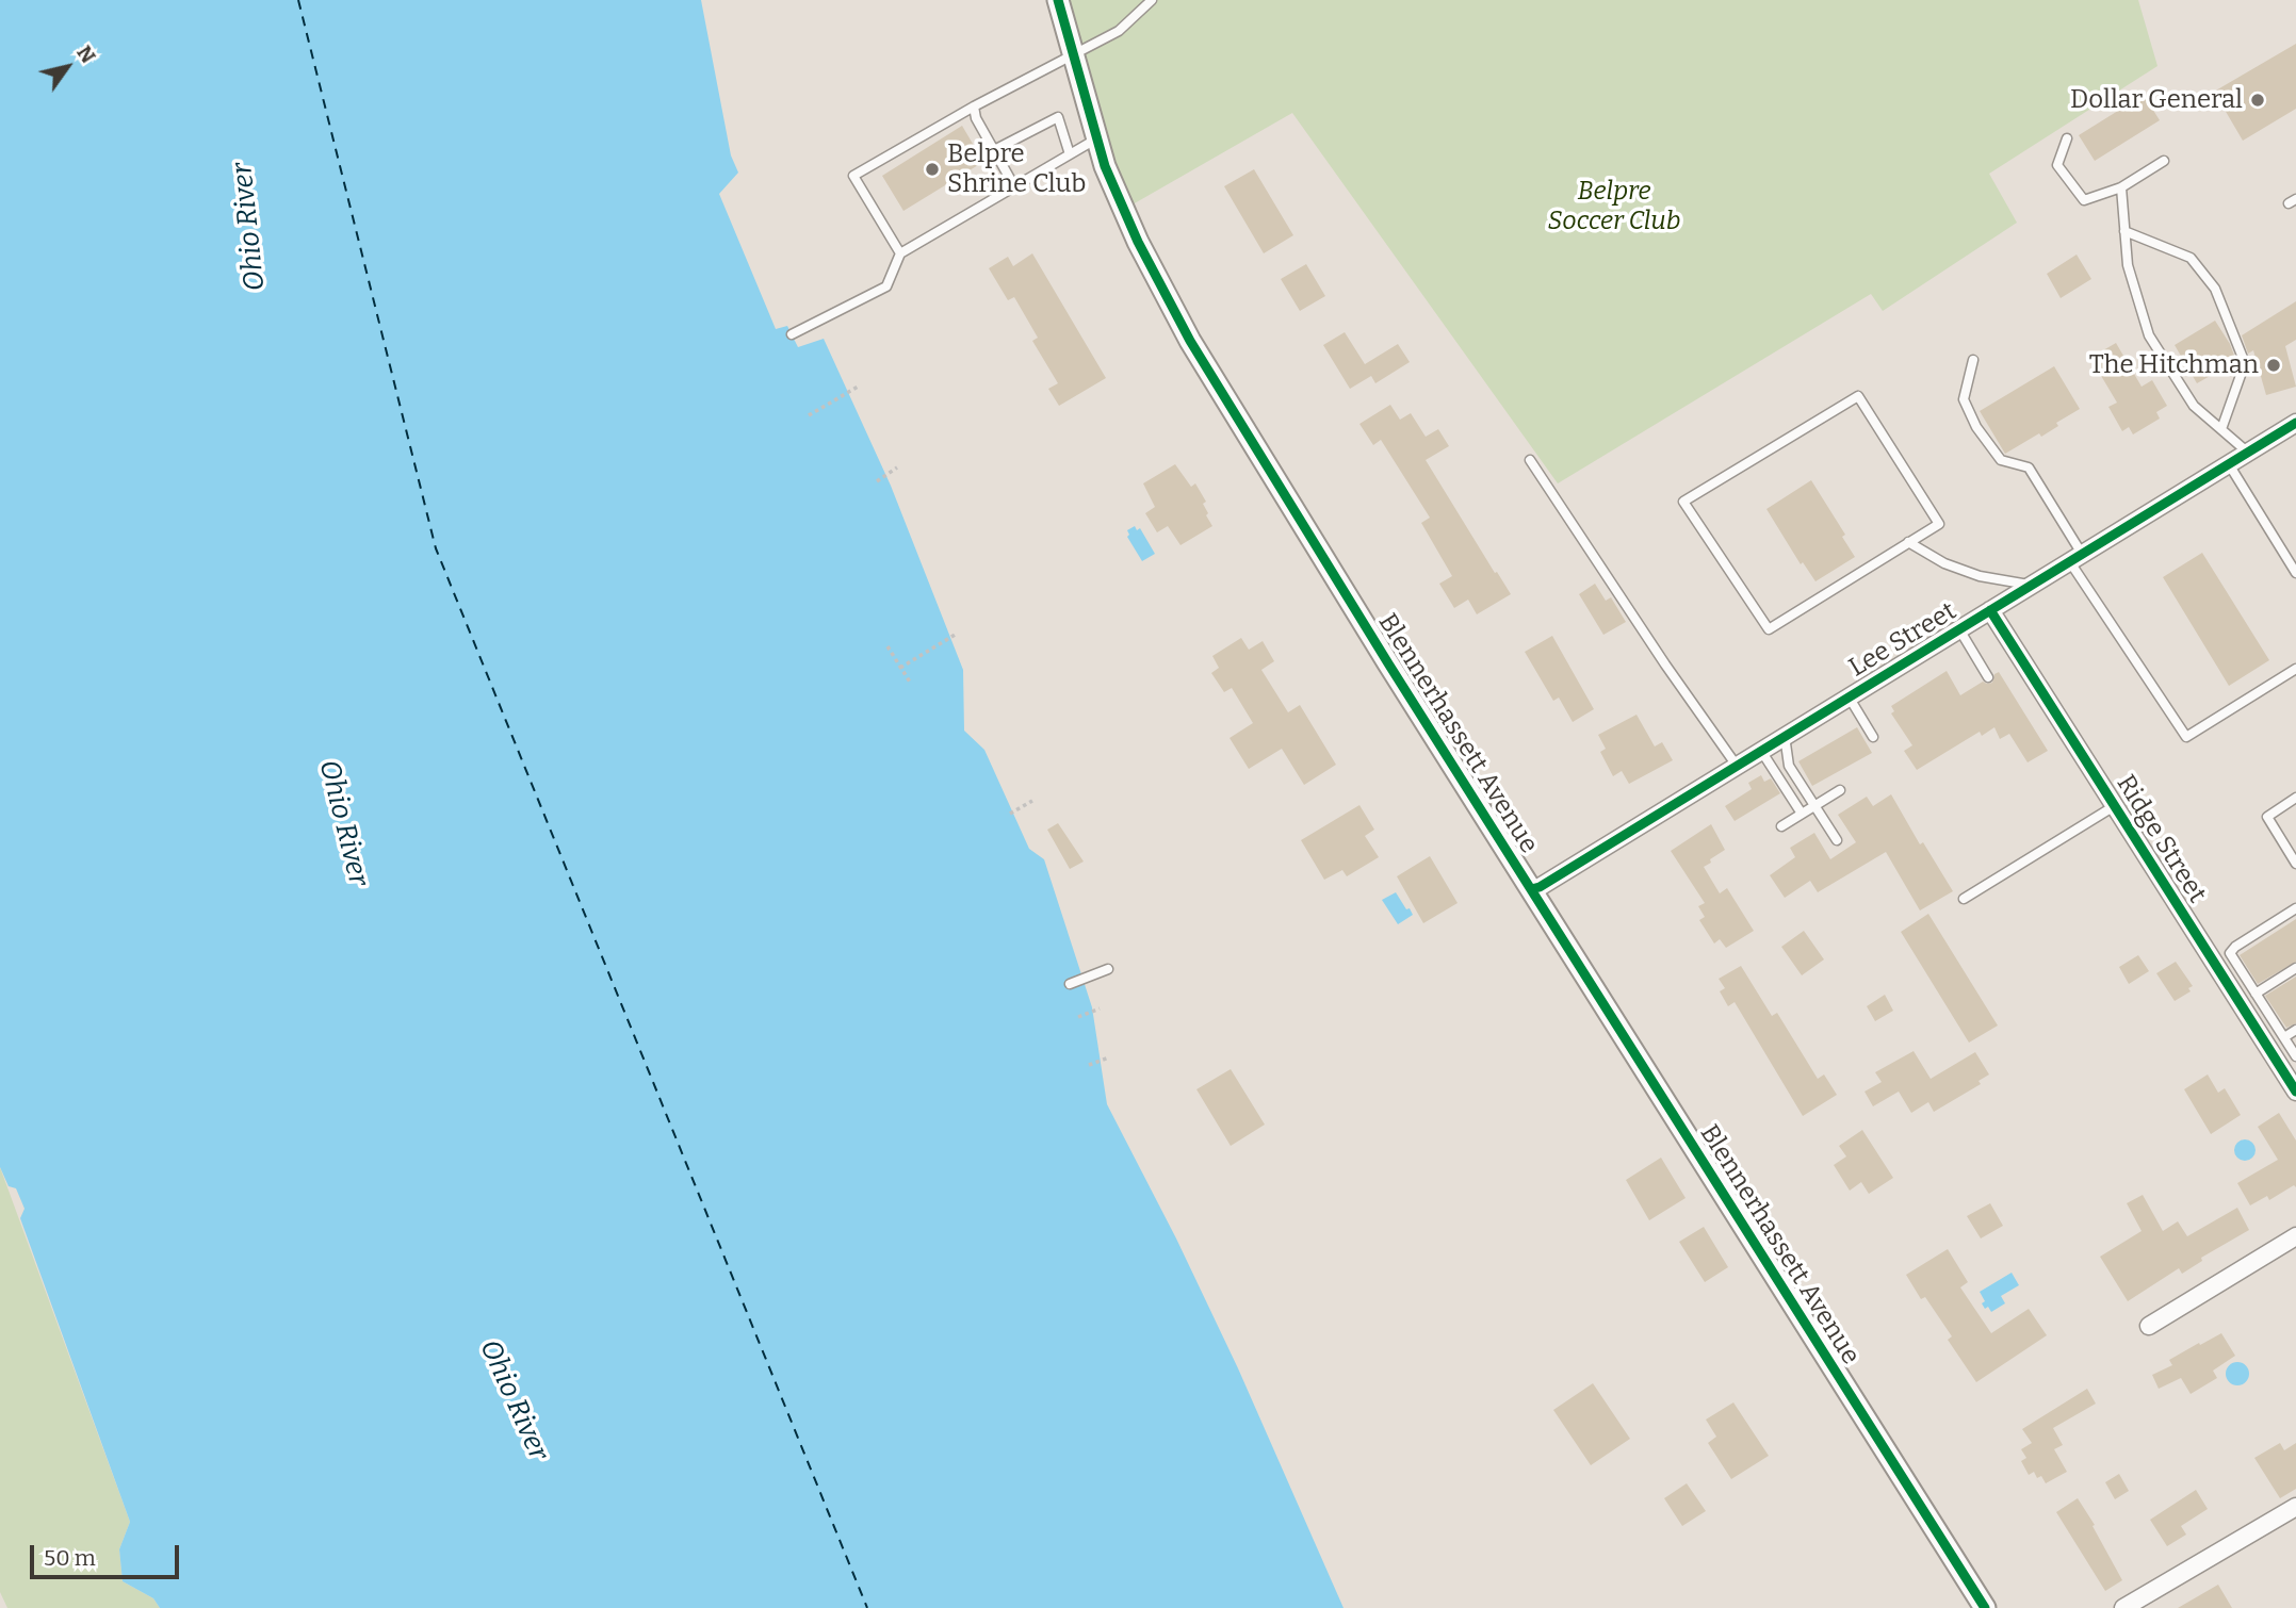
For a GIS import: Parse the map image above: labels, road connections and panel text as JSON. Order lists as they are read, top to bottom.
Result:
{
  "streets": {
    "street": ["Lee Street", "Blennerhassett Avenue", "Ridge Street"]
  },
  "crossings": [
    ["Lee Street", "Blennerhassett Avenue"],
    ["Lee Street", "Ridge Street"]
  ],
  "water": ["Ohio River"],
  "parks": ["Belpre Soccer Club"],
  "places": ["Dollar General", "Belpre Shrine Club", "The Hitchman"],
  "scale_bar": "50 m",
  "north": "top right"
}
